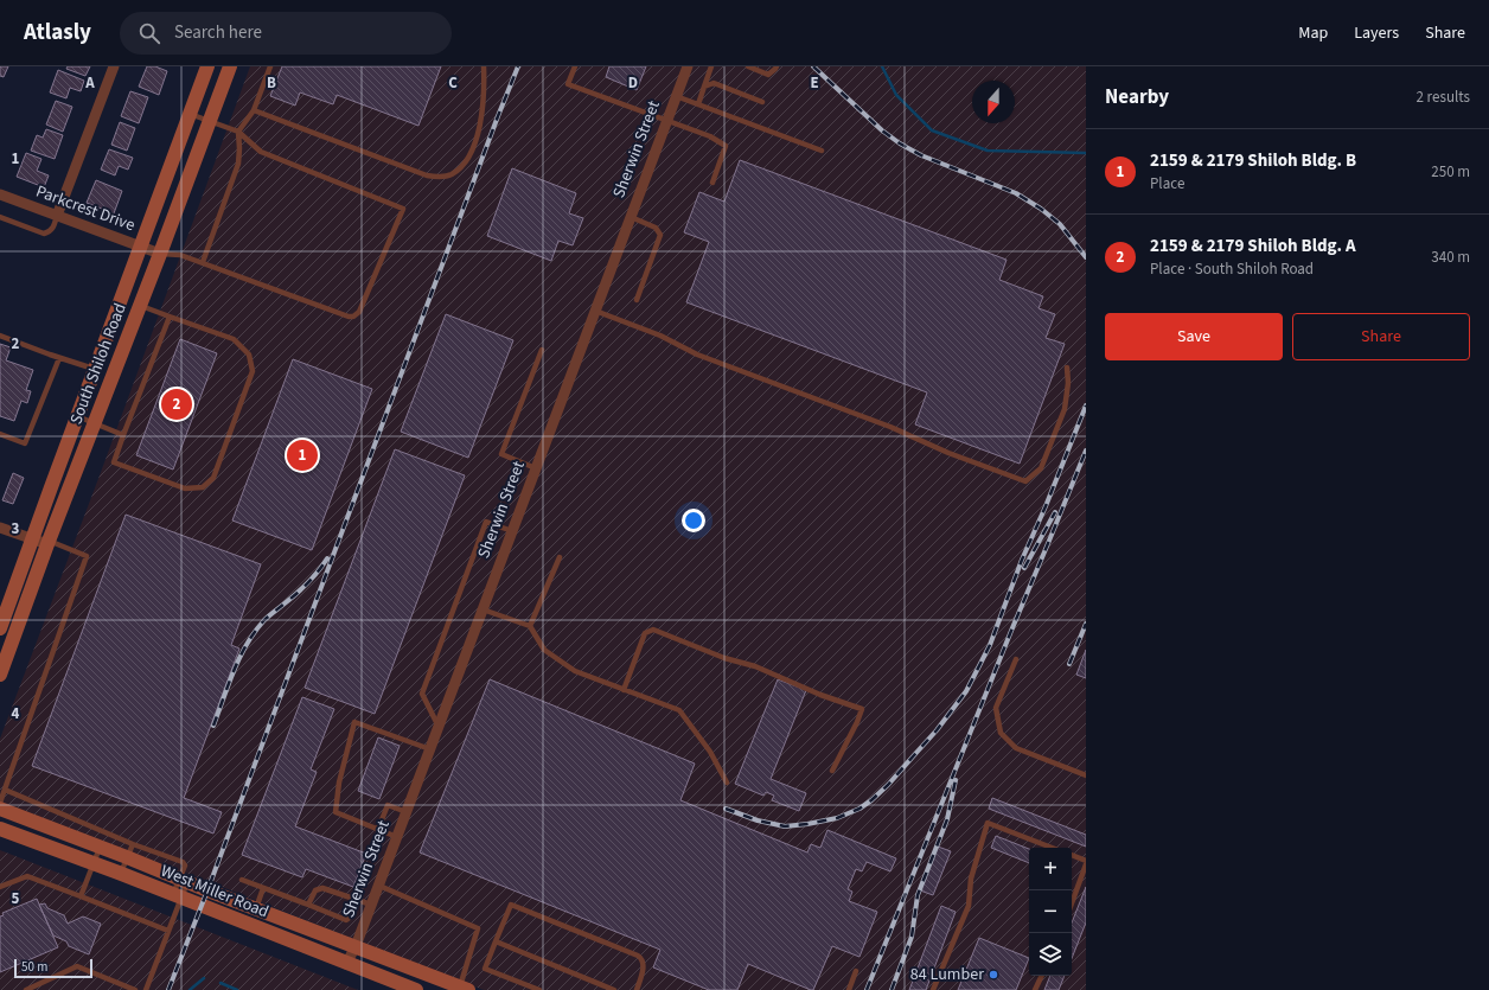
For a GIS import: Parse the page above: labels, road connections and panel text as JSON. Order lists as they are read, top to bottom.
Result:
{
  "streets": {
    "main road": ["South Shiloh Road", "West Miller Road"],
    "street": ["Sherwin Street", "Parkcrest Drive"]
  },
  "crossings": [
    ["Sherwin Street", "West Miller Road"],
    ["Parkcrest Drive", "South Shiloh Road"]
  ],
  "places": ["84 Lumber"],
  "scale_bar": "50 m",
  "north": "bottom",
  "page": {
    "header": "Atlasly",
    "search": "Search here",
    "nav": ["Map", "Layers", "Share"],
    "heading": ["Nearby", "2 results"],
    "list": [
      {
        "mark": "1",
        "name": "2159 & 2179 Shiloh Bldg. B",
        "note": "Place",
        "value": "250 m"
      },
      {
        "mark": "2",
        "name": "2159 & 2179 Shiloh Bldg. A",
        "note": "Place · South Shiloh Road",
        "value": "340 m"
      }
    ],
    "buttons": ["Save", "Share"],
    "pins": ["2", "1"],
    "map_buttons": ["+", "−"],
    "scale": "50 m"
  },
  "grid": {
    "columns": [
      "A",
      "B",
      "C",
      "D",
      "E"
    ],
    "rows": [
      "1",
      "2",
      "3",
      "4",
      "5"
    ]
  }
}
